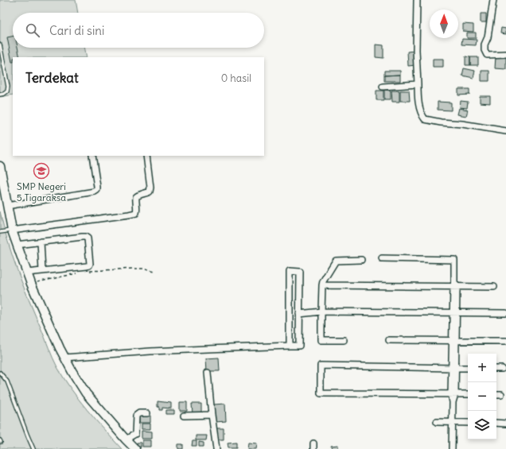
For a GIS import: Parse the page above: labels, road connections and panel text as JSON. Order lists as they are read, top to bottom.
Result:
{
  "places": {
    "school or university": ["SMP Negeri 5 Tigaraksa"]
  },
  "north": "top",
  "page": {
    "search": "Cari di sini",
    "heading": ["Terdekat", "0 hasil"],
    "map_buttons": ["+", "−"]
  }
}
